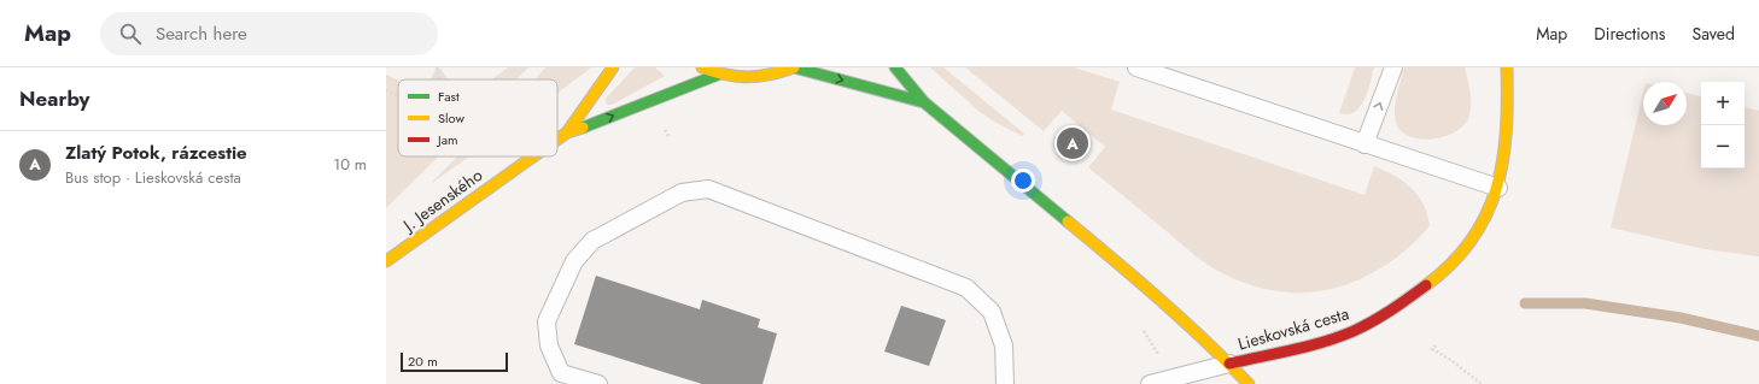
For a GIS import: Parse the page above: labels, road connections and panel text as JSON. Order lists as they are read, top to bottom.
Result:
{
  "streets": {
    "street": ["J. Jesenského", "Lieskovská cesta"]
  },
  "crossings": [
    ["J. Jesenského", "Lieskovská cesta"]
  ],
  "one_way": ["J. Jesenského"],
  "legend": ["Fast", "Slow", "Jam"],
  "scale_bar": "20 m",
  "north": "top right",
  "page": {
    "header": "Map",
    "search": "Search here",
    "nav": ["Map", "Directions", "Saved"],
    "heading": "Nearby",
    "map_buttons": ["+", "−"],
    "pins": "A",
    "list": [
      {
        "mark": "A",
        "name": "Zlatý Potok, rázcestie",
        "note": "Bus stop · Lieskovská cesta",
        "value": "10 m"
      }
    ],
    "scale": "20 m"
  }
}
